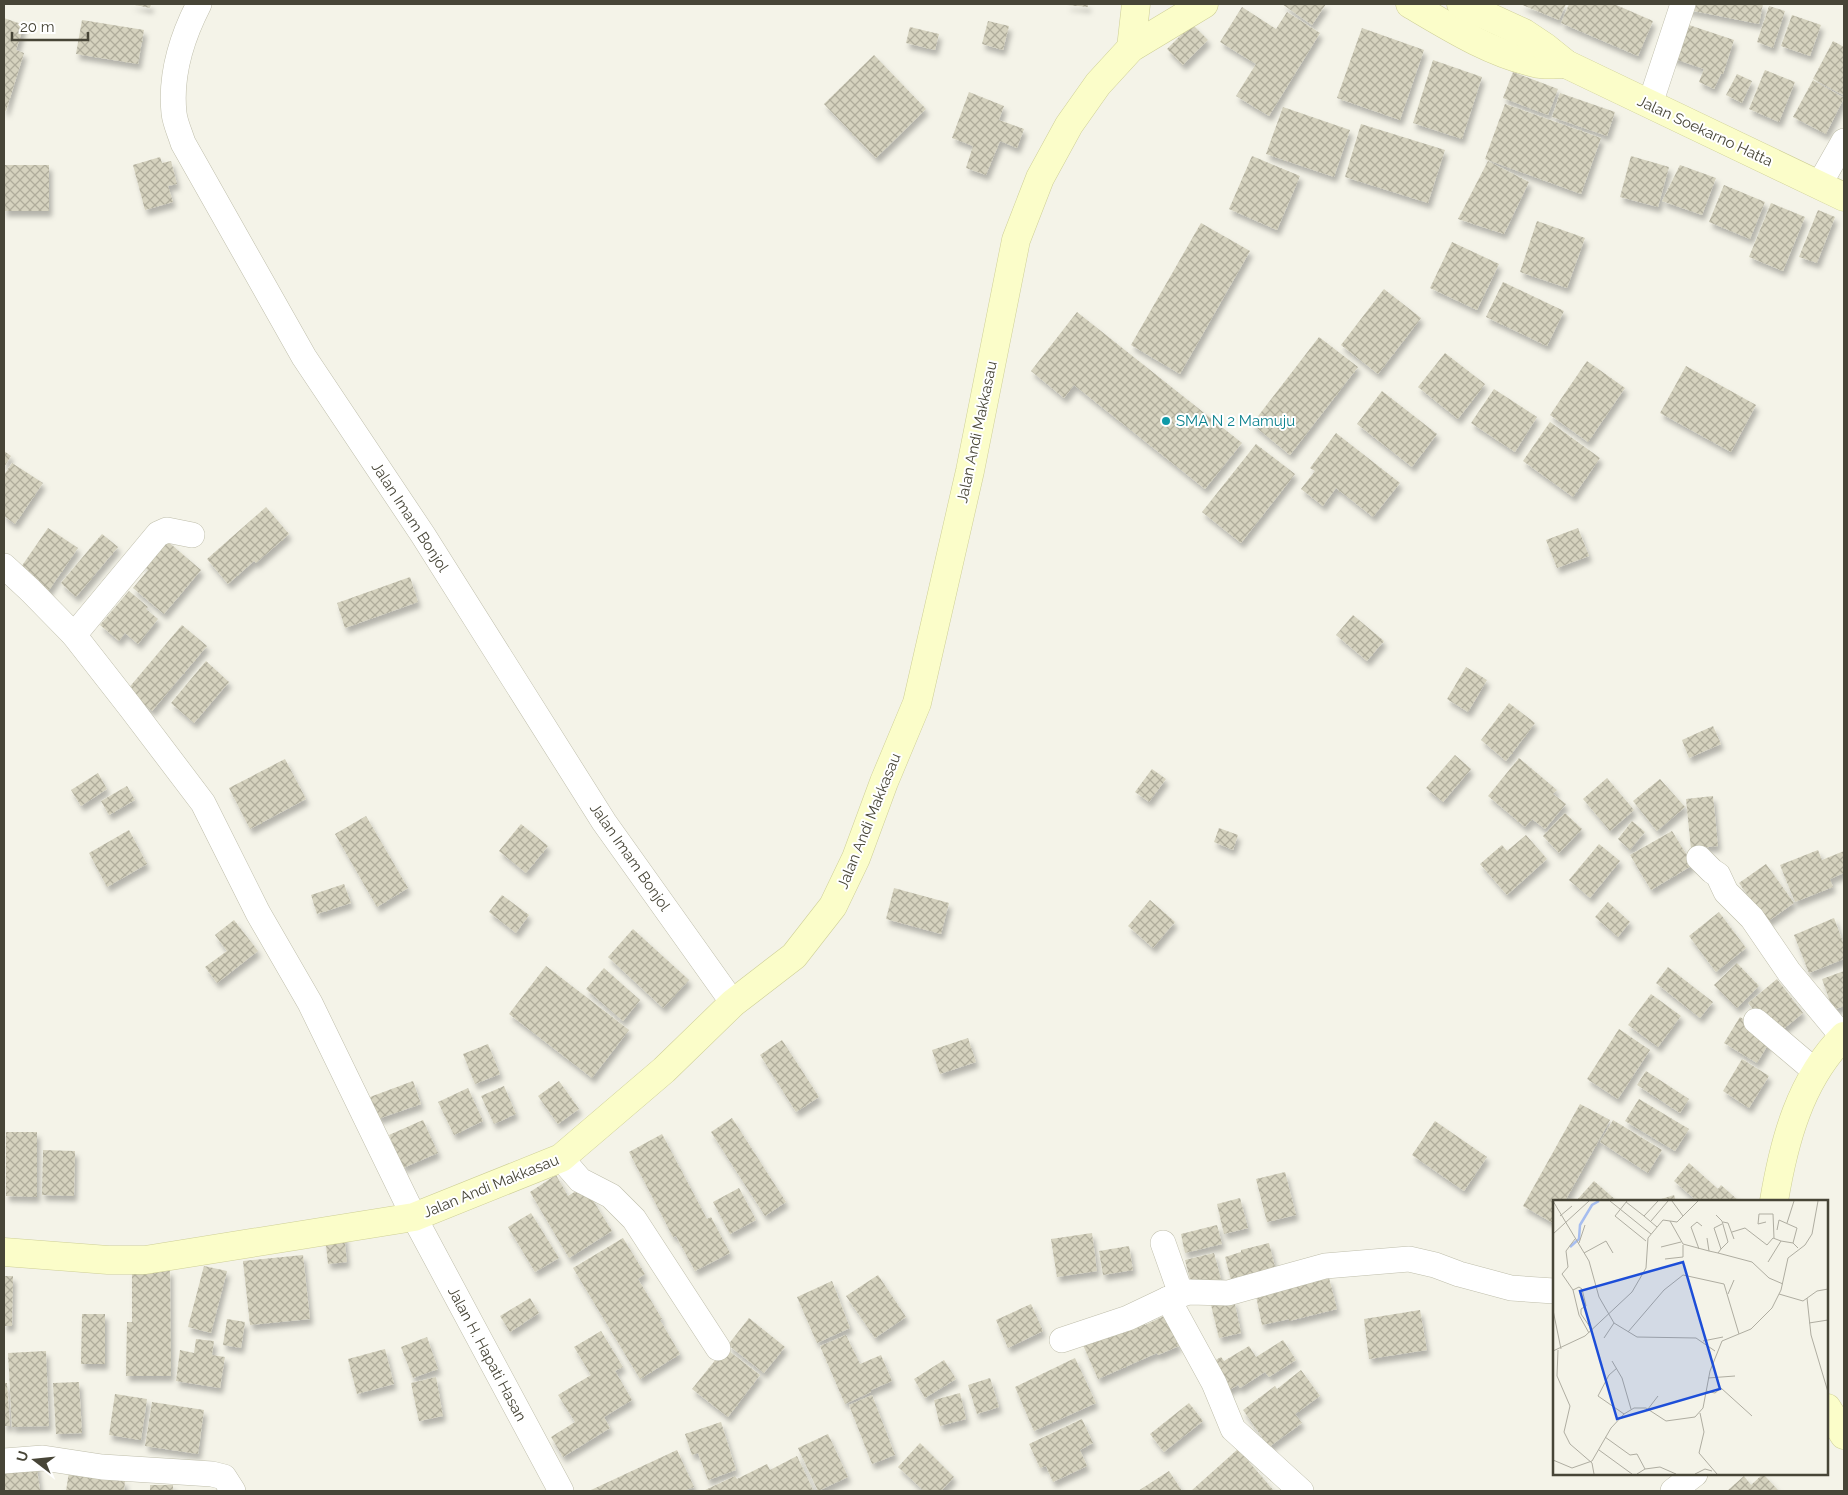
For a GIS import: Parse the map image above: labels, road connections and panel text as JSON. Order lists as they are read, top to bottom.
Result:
{
  "streets": {
    "street": [
      "Jalan Soekarno Hatta",
      "Jalan Andi Makkasau",
      "Jalan Imam Bonjol",
      "Jalan H. Hapati Hasan"
    ]
  },
  "crossings": [
    ["Jalan Andi Makkasau", "Jalan Imam Bonjol"],
    ["Jalan Andi Makkasau", "Jalan H. Hapati Hasan"]
  ],
  "places": ["SMA N 2 Mamuju"],
  "scale_bar": "20 m",
  "north": "left"
}
